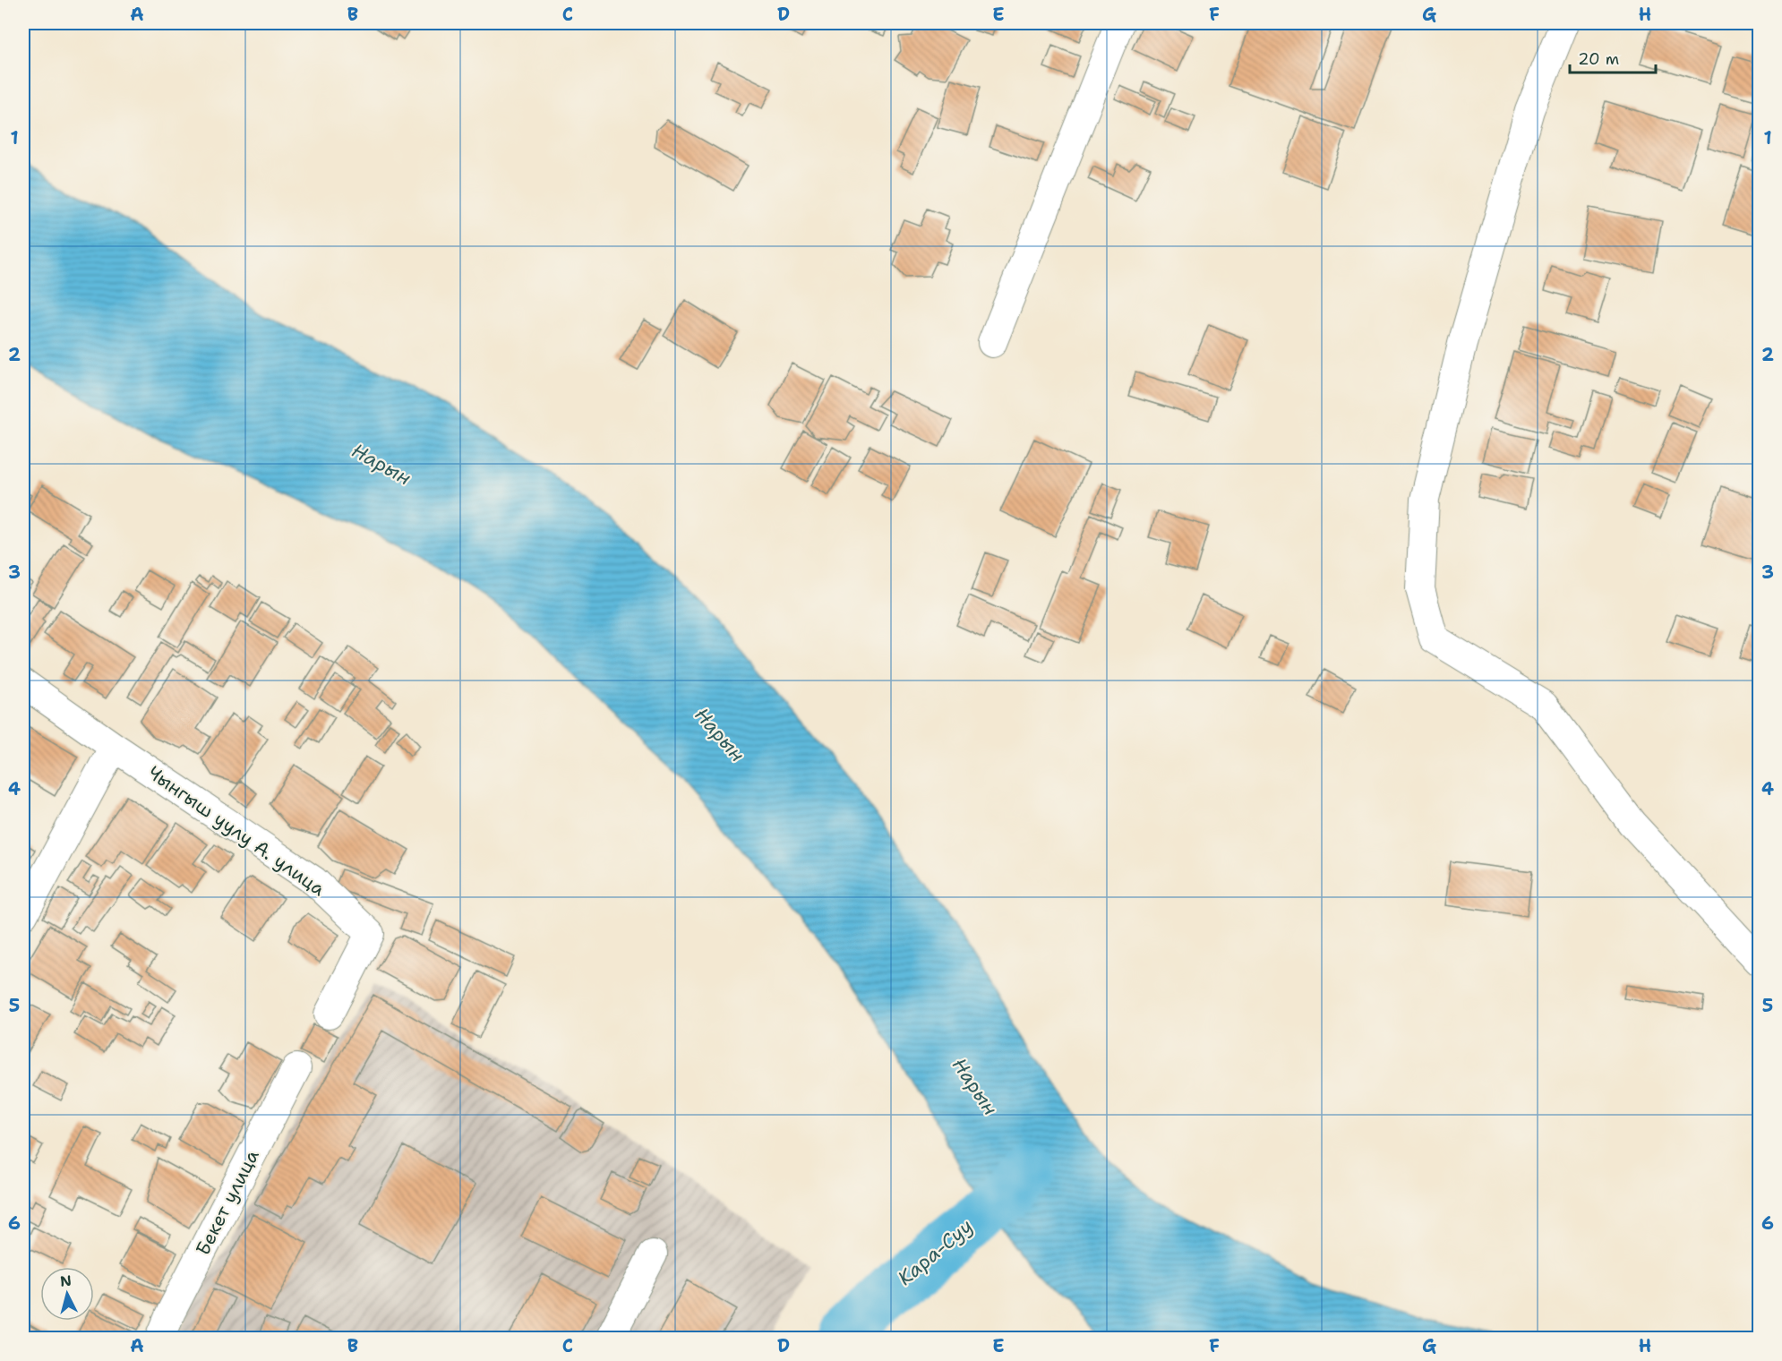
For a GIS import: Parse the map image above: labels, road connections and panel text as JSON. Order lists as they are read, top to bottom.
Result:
{
  "streets": {
    "street": ["Чынгыш уулу А. улица", "Бекет улица"]
  },
  "water": ["Нарын", "Кара-Суу"],
  "scale_bar": "20 m",
  "north": "top",
  "grid": {
    "columns": [
      "A",
      "B",
      "C",
      "D",
      "E",
      "F",
      "G",
      "H"
    ],
    "rows": [
      "1",
      "2",
      "3",
      "4",
      "5",
      "6"
    ]
  }
}
